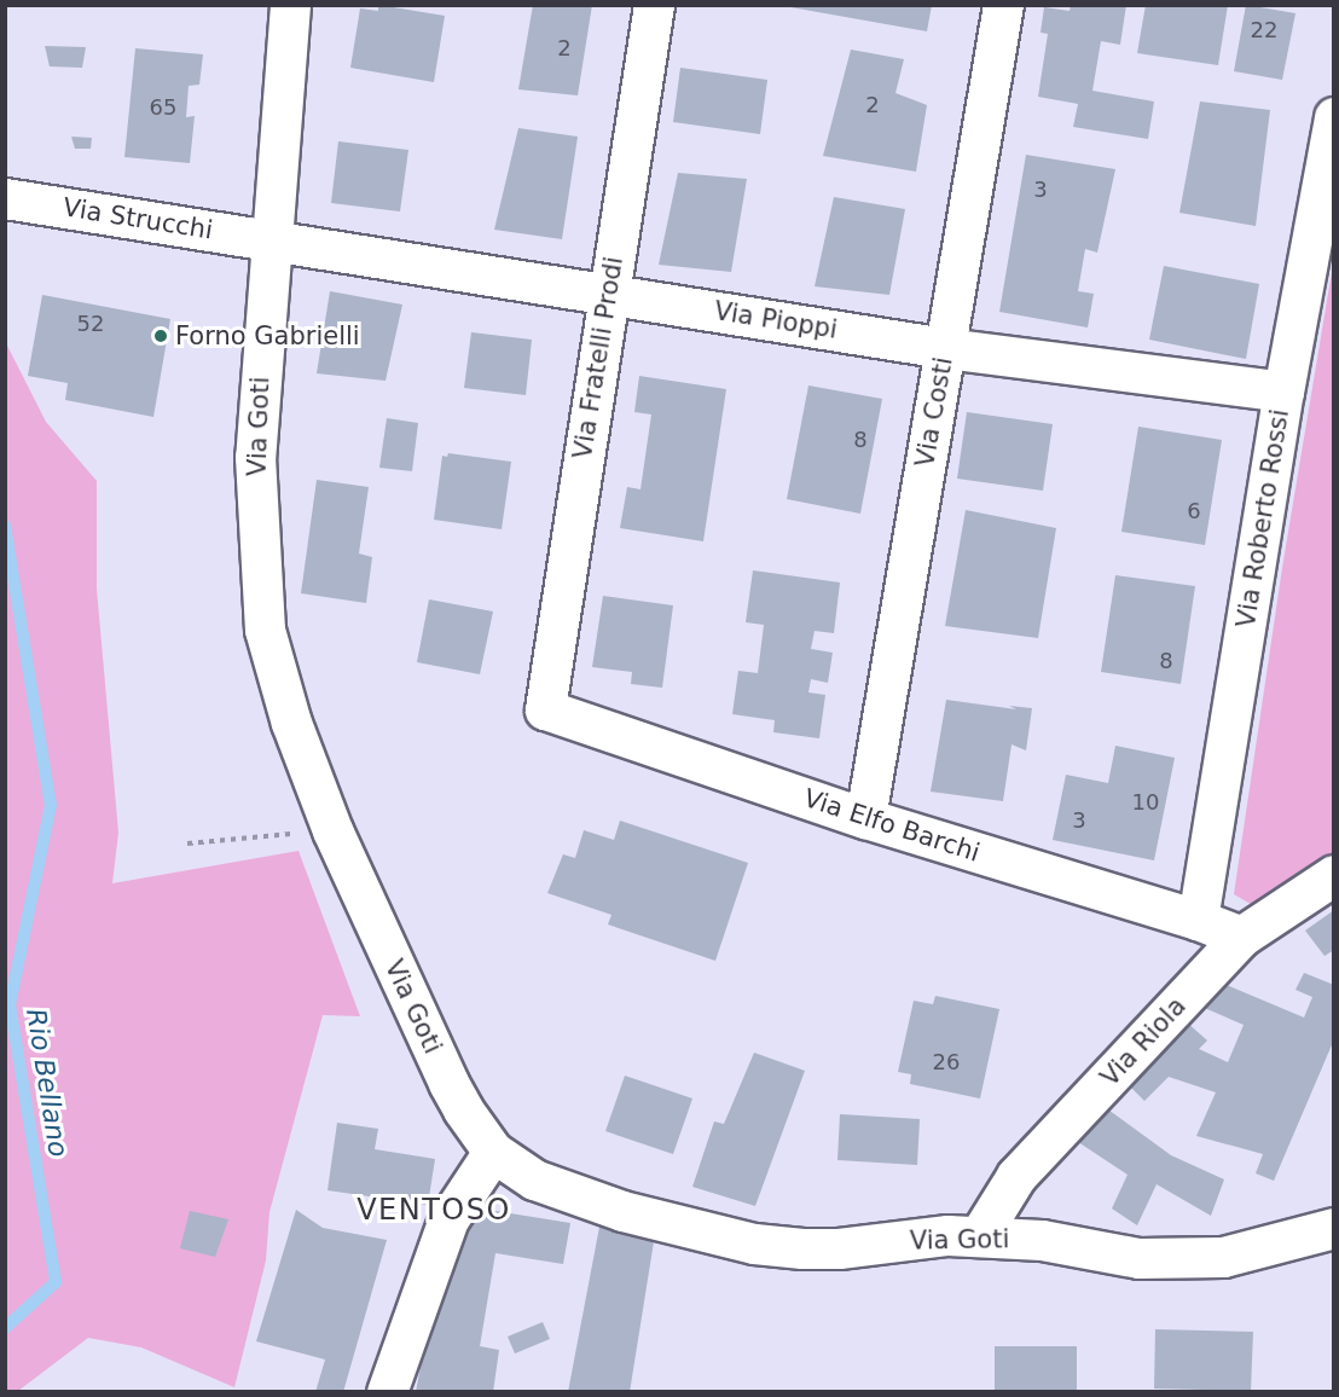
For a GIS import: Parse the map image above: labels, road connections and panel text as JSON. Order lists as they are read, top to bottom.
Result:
{
  "streets": {
    "street": [
      "Via Strucchi",
      "Via Pioppi",
      "Via Fratelli Prodi",
      "Via Costi",
      "Via Goti",
      "Via Roberto Rossi",
      "Via Elfo Barchi",
      "Via Riola"
    ]
  },
  "crossings": [
    ["Via Strucchi", "Via Pioppi"],
    ["Via Strucchi", "Via Goti"],
    ["Via Pioppi", "Via Fratelli Prodi"],
    ["Via Pioppi", "Via Costi"],
    ["Via Pioppi", "Via Goti"],
    ["Via Pioppi", "Via Roberto Rossi"],
    ["Via Fratelli Prodi", "Via Elfo Barchi"],
    ["Via Costi", "Via Elfo Barchi"],
    ["Via Goti", "Via Riola"],
    ["Via Roberto Rossi", "Via Elfo Barchi"],
    ["Via Elfo Barchi", "Via Riola"]
  ],
  "districts": ["VENTOSO"],
  "water": ["Rio Bellano"],
  "places": ["Forno Gabrielli"],
  "house_numbers": [
    "22",
    "2",
    "2",
    "65",
    "3",
    "52",
    "8",
    "6",
    "8",
    "10",
    "3",
    "26"
  ]
}
